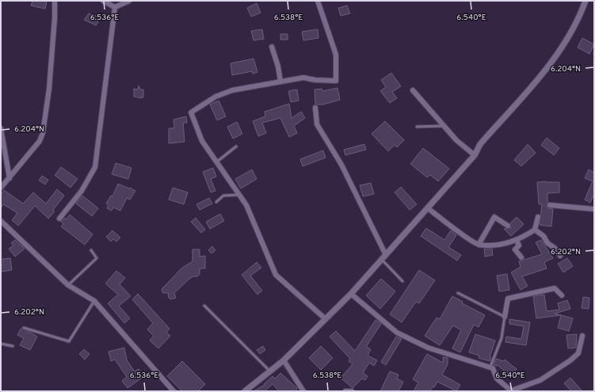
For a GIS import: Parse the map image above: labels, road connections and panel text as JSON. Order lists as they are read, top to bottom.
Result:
{
  "coordinates": [
    "6.536°E",
    "6.538°E",
    "6.540°E",
    "6.204°N",
    "6.202°N"
  ]
}
